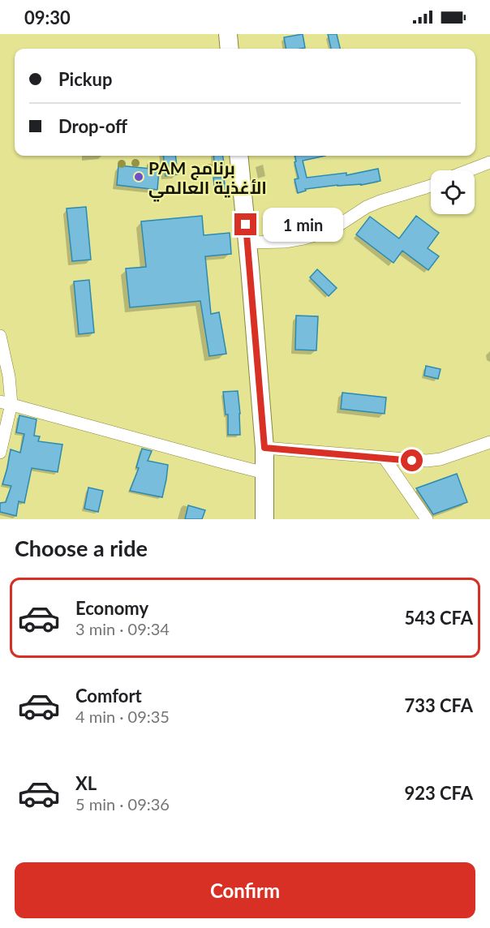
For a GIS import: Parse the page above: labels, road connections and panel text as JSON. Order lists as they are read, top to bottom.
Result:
{
  "places": ["PAM برنامج الأغذية العالمي"],
  "page": {
    "status": "09:30",
    "banner": ["Pickup", "Drop-off"],
    "bubble": "1 min",
    "heading": "Choose a ride",
    "list": [
      {
        "name": "Economy",
        "note": "3 min · 09:34",
        "value": "543 CFA"
      },
      {
        "name": "Comfort",
        "note": "4 min · 09:35",
        "value": "733 CFA"
      },
      {
        "name": "XL",
        "note": "5 min · 09:36",
        "value": "923 CFA"
      }
    ],
    "buttons": "Confirm"
  }
}
